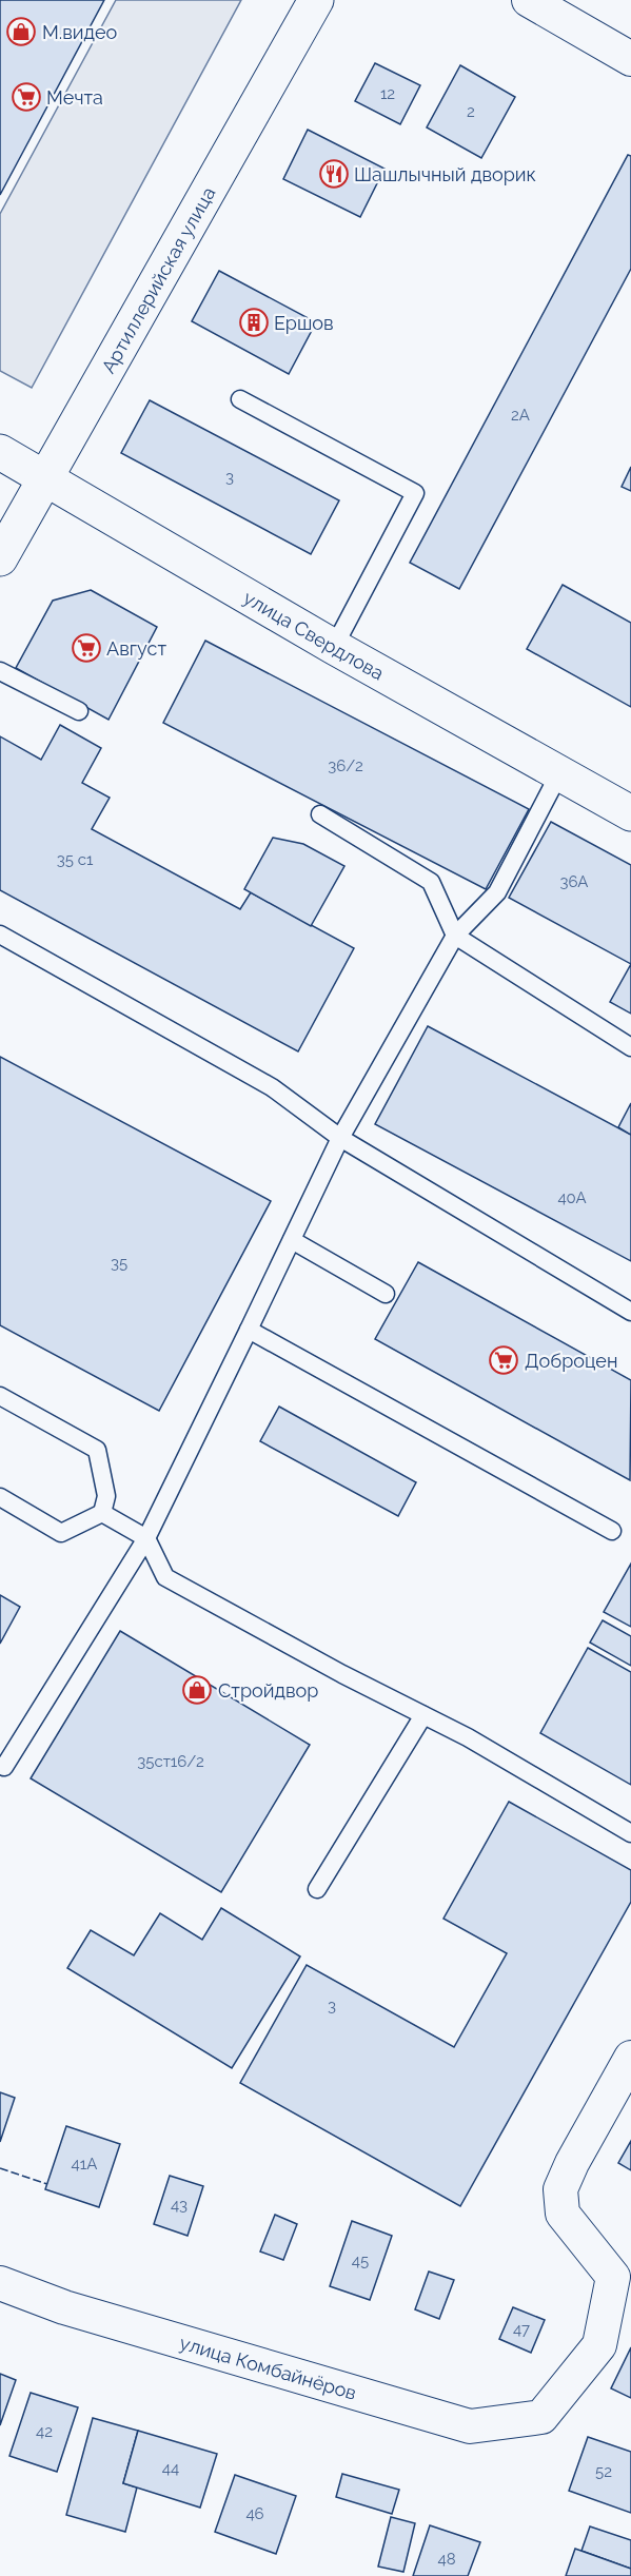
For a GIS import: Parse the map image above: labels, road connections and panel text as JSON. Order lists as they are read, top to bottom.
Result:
{
  "streets": {
    "street": ["Артиллерийская улица", "улица Свердлова", "улица Комбайнёров"]
  },
  "crossings": [
    ["Артиллерийская улица", "улица Свердлова"]
  ],
  "places": {
    "shop": ["М.видео", "Стройдвор"],
    "supermarket": ["Мечта", "Август", "Доброцен"],
    "restaurant": ["Шашлычный дворик"],
    "building": ["Ершов"]
  },
  "house_numbers": [
    "12",
    "2",
    "2А",
    "3",
    "36/2",
    "35 с1",
    "36А",
    "40А",
    "35",
    "35ст16/2",
    "3",
    "41А",
    "43",
    "45",
    "47",
    "42",
    "44",
    "52",
    "46",
    "48"
  ]
}
